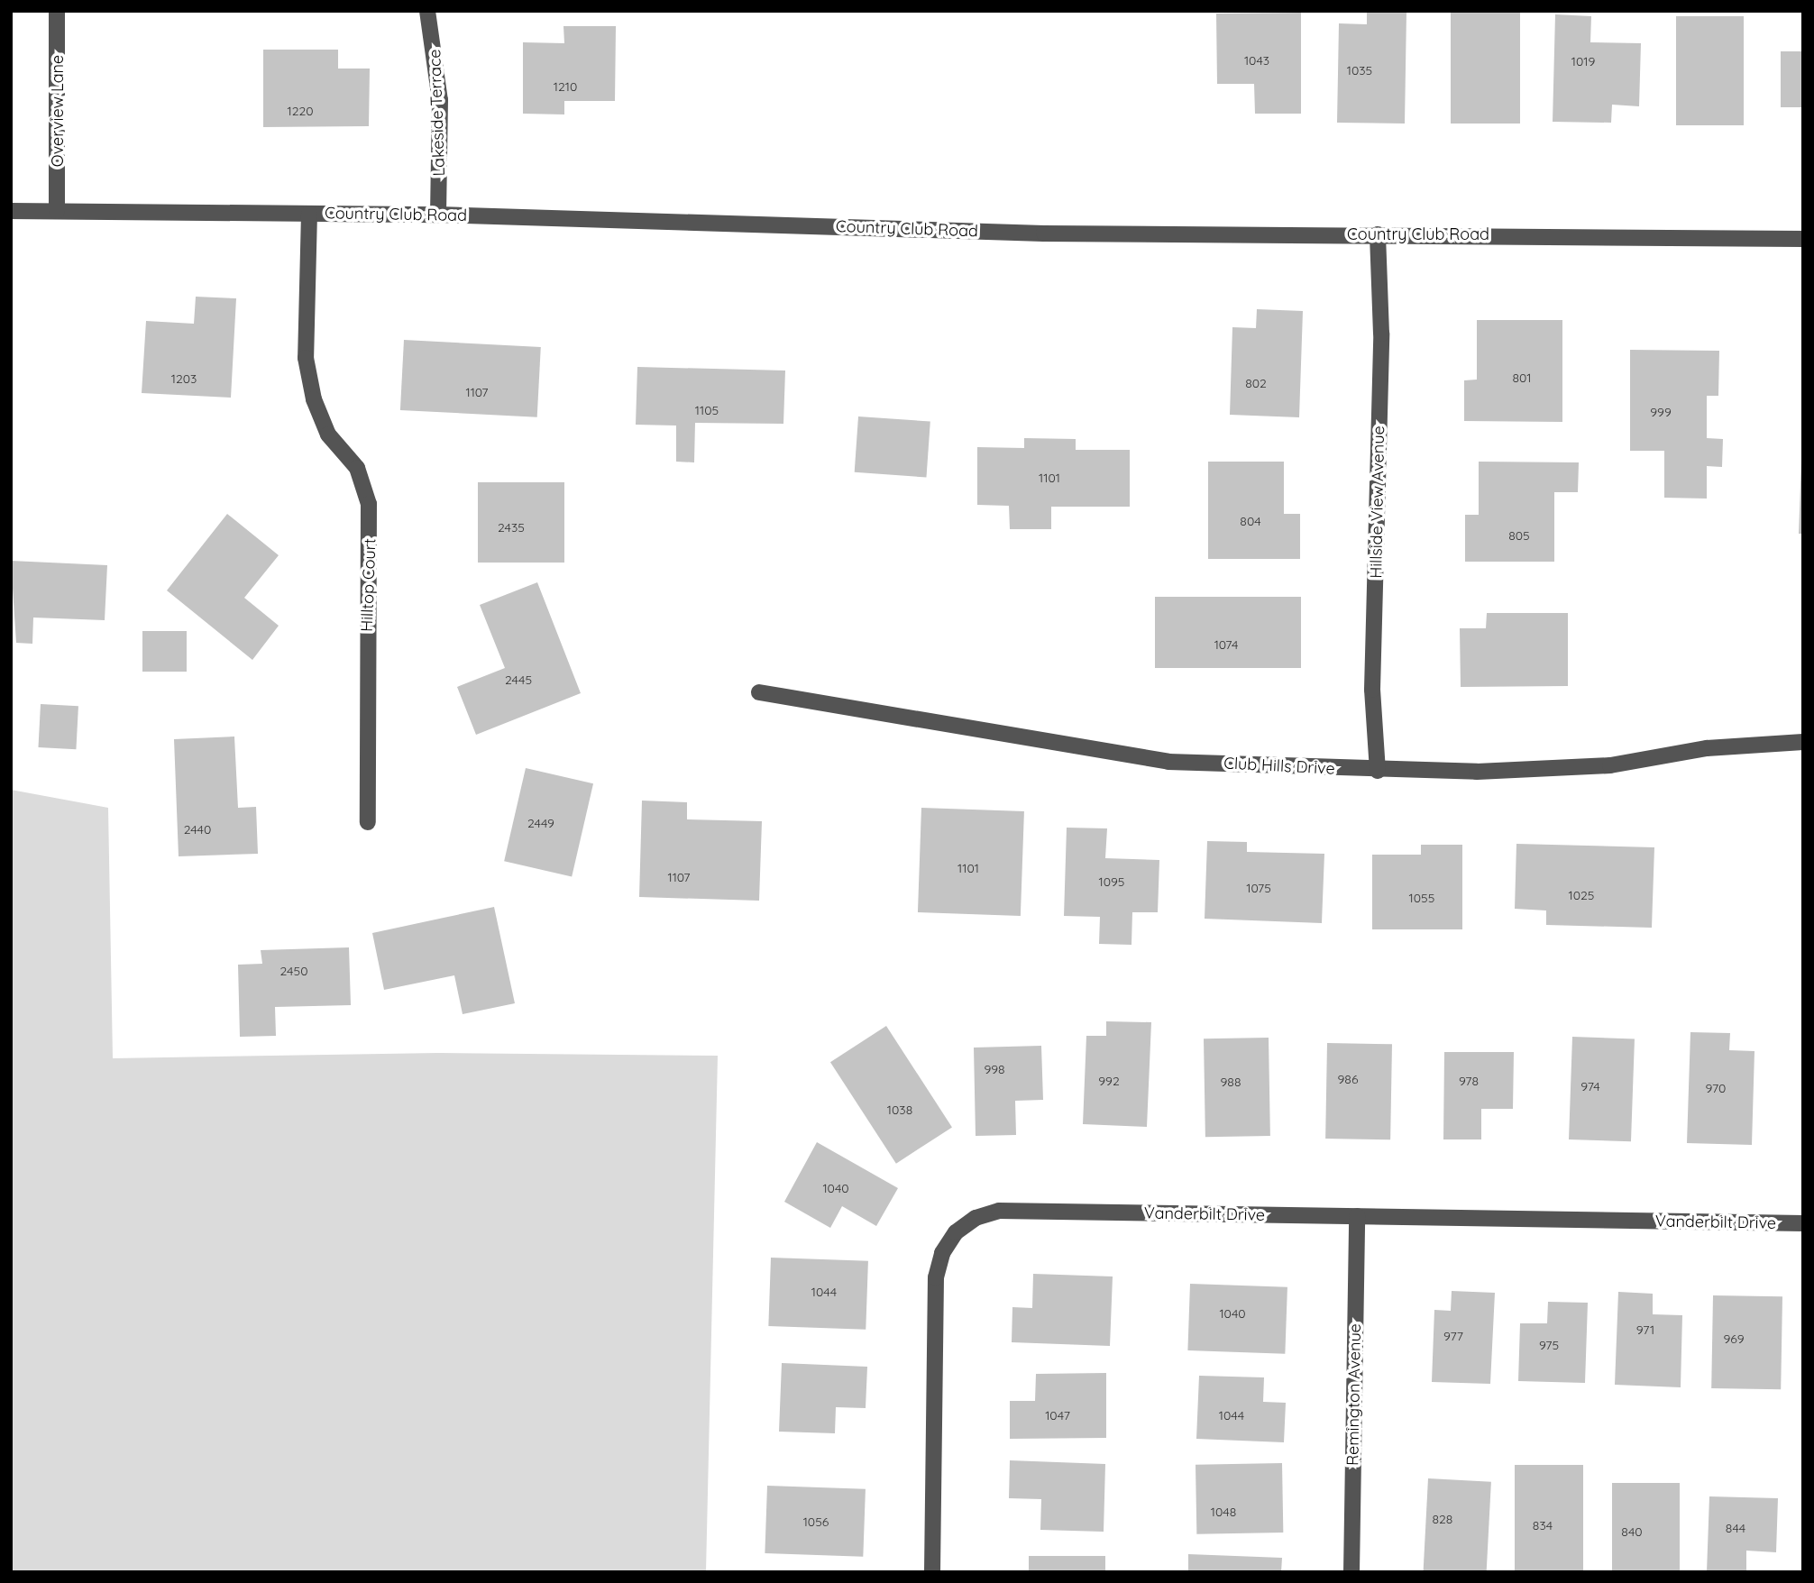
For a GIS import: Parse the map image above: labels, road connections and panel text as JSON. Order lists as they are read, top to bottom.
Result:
{
  "streets": {
    "street": [
      "Overview Lane",
      "Lakeside Terrace",
      "Country Club Road",
      "Hillside View Avenue",
      "Hilltop Court",
      "Club Hills Drive",
      "Vanderbilt Drive",
      "Remington Avenue"
    ]
  },
  "crossings": [
    ["Overview Lane", "Country Club Road"],
    ["Lakeside Terrace", "Country Club Road"],
    ["Country Club Road", "Hillside View Avenue"],
    ["Country Club Road", "Hilltop Court"],
    ["Hillside View Avenue", "Club Hills Drive"],
    ["Vanderbilt Drive", "Remington Avenue"]
  ],
  "house_numbers": [
    "1043",
    "1019",
    "1035",
    "1210",
    "1220",
    "801",
    "1203",
    "802",
    "1107",
    "1105",
    "999",
    "1101",
    "804",
    "2435",
    "805",
    "1074",
    "2445",
    "2449",
    "2440",
    "1101",
    "1107",
    "1095",
    "1075",
    "1025",
    "1055",
    "2450",
    "998",
    "986",
    "992",
    "978",
    "988",
    "974",
    "970",
    "1038",
    "1040",
    "1044",
    "1040",
    "971",
    "977",
    "969",
    "975",
    "1047",
    "1044",
    "1048",
    "828",
    "1056",
    "834",
    "844",
    "840"
  ]
}
